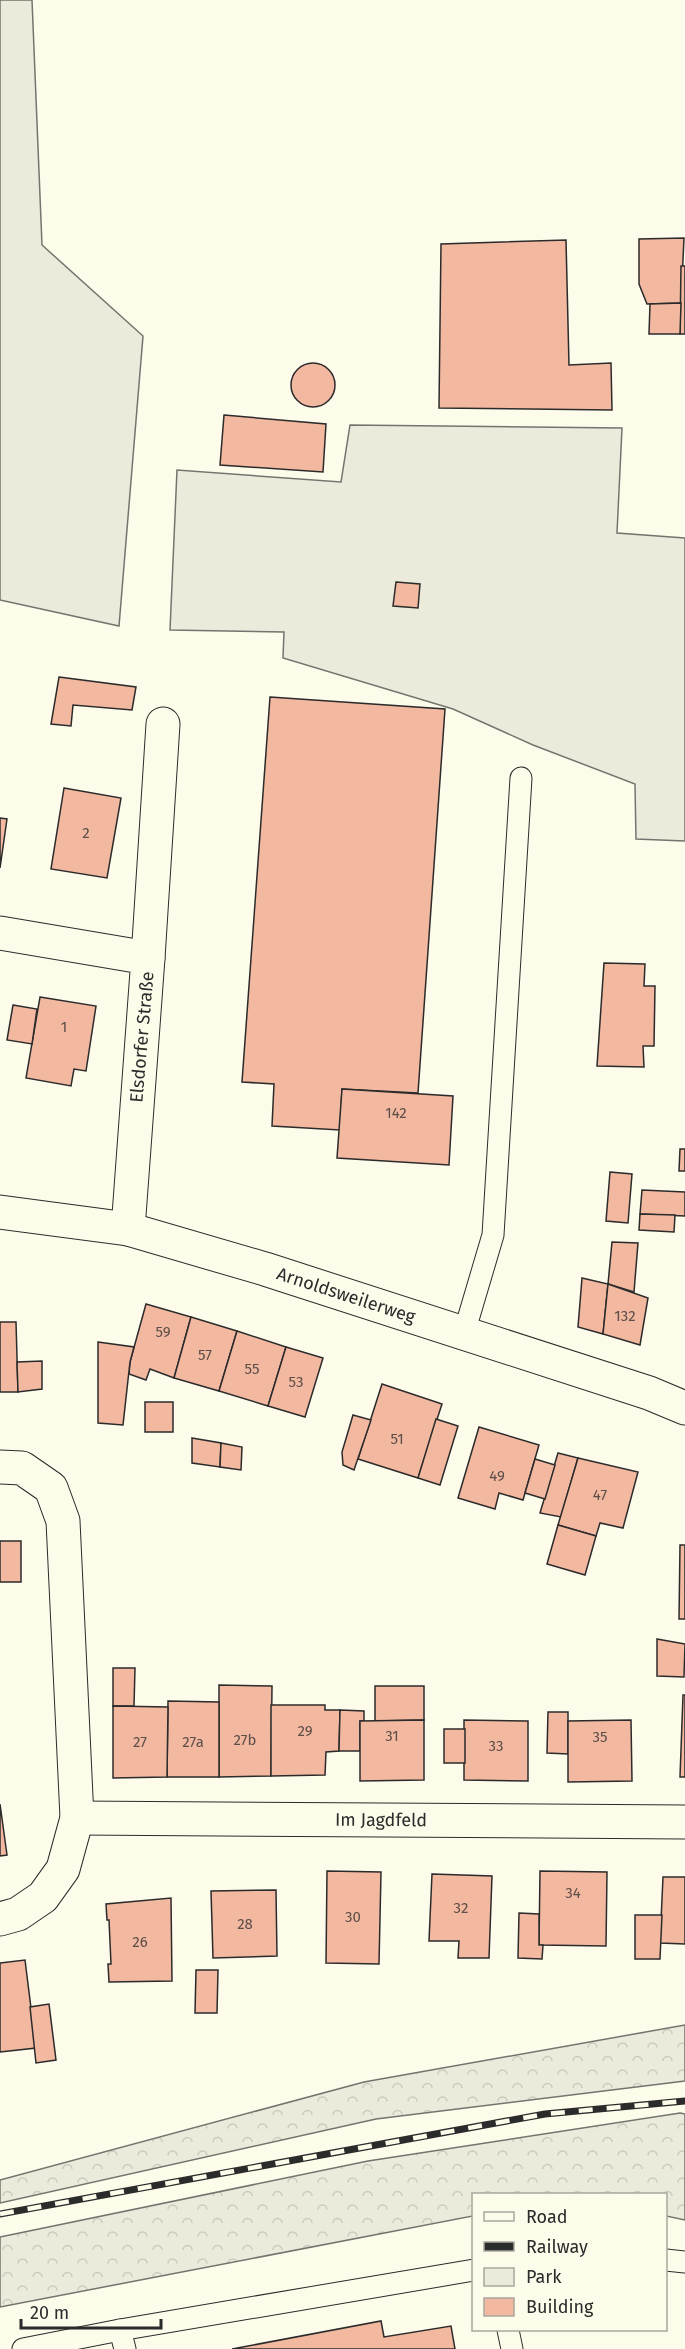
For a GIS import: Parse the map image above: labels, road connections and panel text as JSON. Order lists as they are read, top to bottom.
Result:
{
  "streets": {
    "street": ["Elsdorfer Straße", "Arnoldsweilerweg", "Im Jagdfeld"]
  },
  "crossings": [
    ["Elsdorfer Straße", "Arnoldsweilerweg"]
  ],
  "house_numbers": [
    "2",
    "1",
    "142",
    "132",
    "59",
    "57",
    "55",
    "53",
    "51",
    "49",
    "47",
    "29",
    "31",
    "35",
    "27b",
    "27",
    "27a",
    "33",
    "34",
    "32",
    "30",
    "28",
    "26"
  ],
  "legend": [
    "Road",
    "Railway",
    "Park",
    "Building"
  ],
  "scale_bar": "20 m"
}
